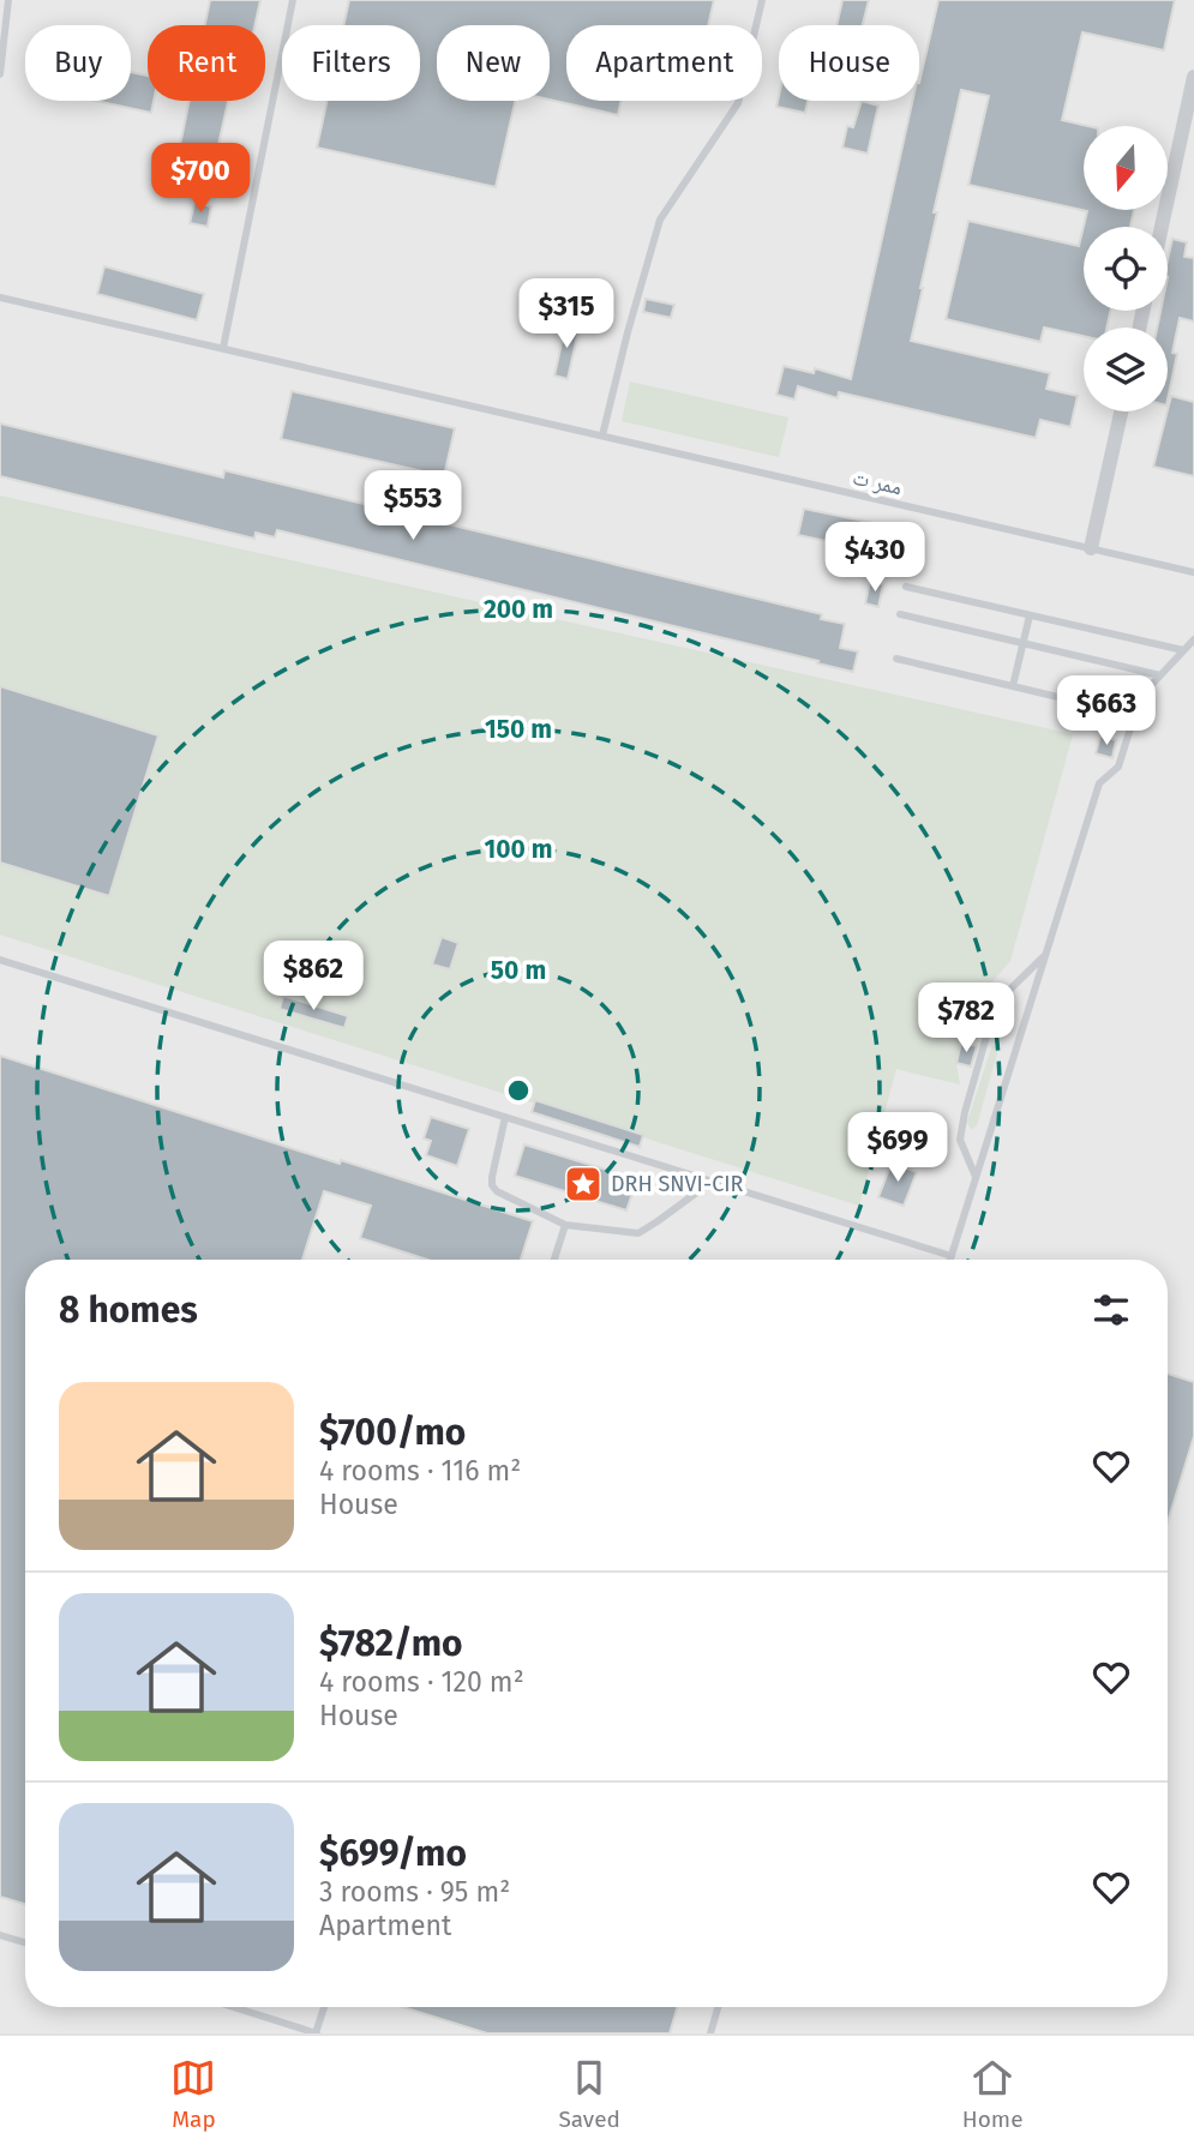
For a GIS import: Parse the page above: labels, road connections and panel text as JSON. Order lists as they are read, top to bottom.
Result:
{
  "streets": {
    "lane": ["ممر ت"]
  },
  "places": {
    "place": ["DRH SNVI-CIR"]
  },
  "north": "bottom",
  "page": {
    "chip": [
      "Buy",
      "Rent",
      "Filters",
      "New",
      "Apartment",
      "House"
    ],
    "price": [
      "$700",
      "$315",
      "$553",
      "$430",
      "$663",
      "$862",
      "$782",
      "$699"
    ],
    "heading": "8 homes",
    "list": [
      {
        "name": "$700/mo",
        "note": "4 rooms · 116 m² · House"
      },
      {
        "name": "$782/mo",
        "note": "4 rooms · 120 m² · House"
      },
      {
        "name": "$699/mo",
        "note": "3 rooms · 95 m² · Apartment"
      }
    ],
    "tabs": ["Map", "Saved", "Home"]
  },
  "rings": [
    "200 m",
    "150 m",
    "100 m",
    "50 m"
  ]
}
